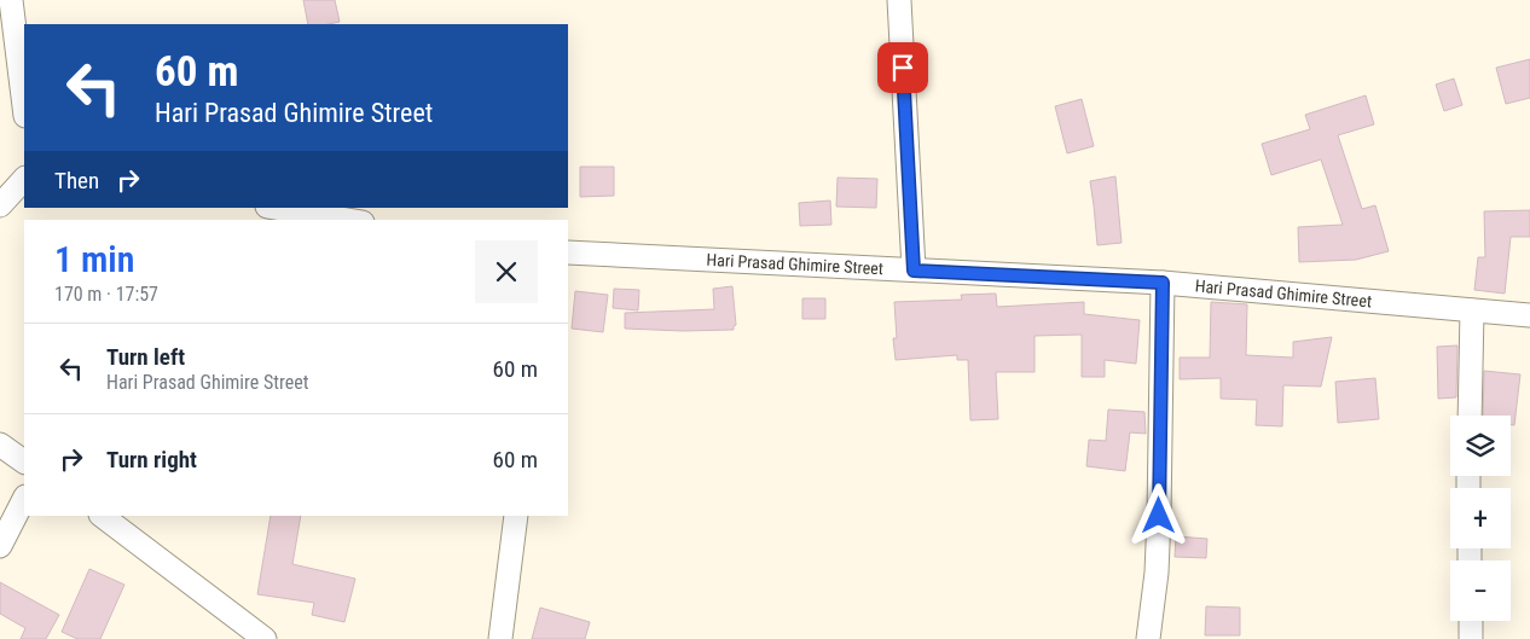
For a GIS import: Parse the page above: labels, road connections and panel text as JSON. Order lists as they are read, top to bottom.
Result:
{
  "streets": {
    "street": ["Hari Prasad Ghimire Street"]
  },
  "page": {
    "turn": ["60 m", "Hari Prasad Ghimire Street"],
    "then": "Then",
    "heading": ["1 min", "170 m · 17:57"],
    "list": [
      {
        "name": "Turn left",
        "note": "Hari Prasad Ghimire Street",
        "value": "60 m"
      },
      {
        "name": "Turn right",
        "value": "60 m"
      }
    ],
    "map_buttons": ["+", "−"]
  }
}
